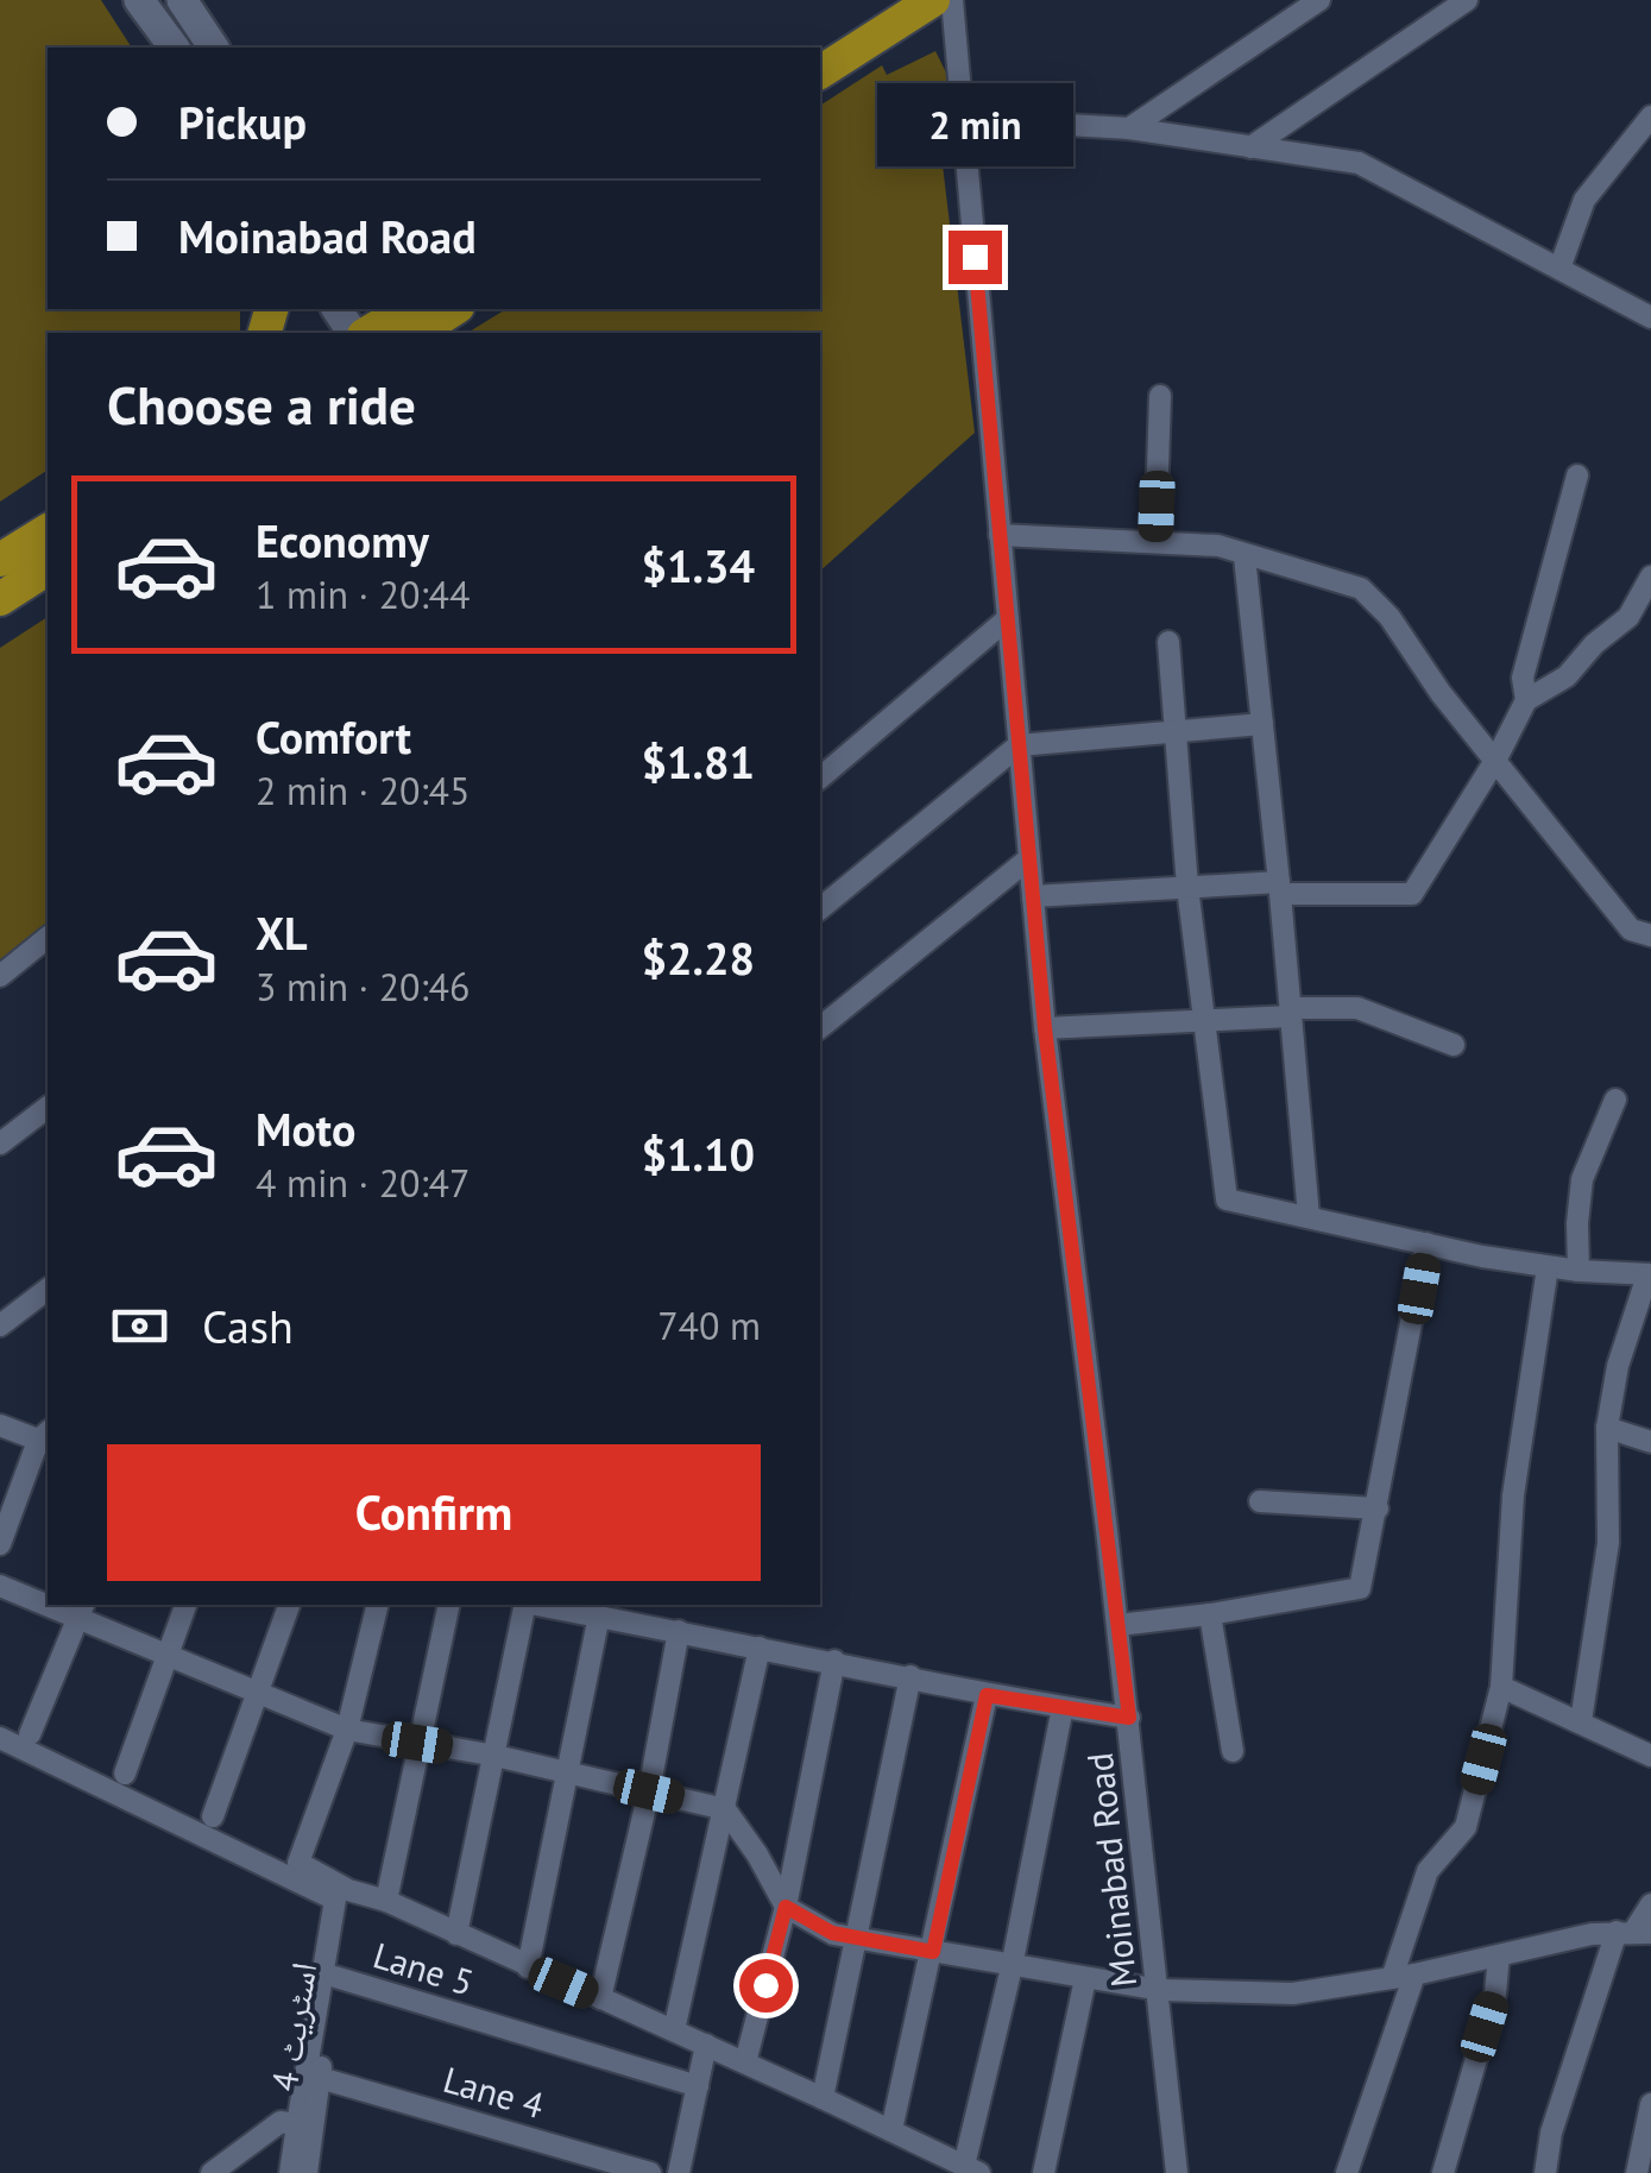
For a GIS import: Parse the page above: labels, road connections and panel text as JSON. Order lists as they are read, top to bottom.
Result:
{
  "streets": {
    "street": [
      "Moinabad Road",
      "Lane 5",
      "اسٹریٹ 4",
      "Lane 4"
    ]
  },
  "crossings": [
    ["Lane 5", "اسٹریٹ 4"],
    ["اسٹریٹ 4", "Lane 4"]
  ],
  "page": {
    "banner": ["Pickup", "Moinabad Road"],
    "bubble": "2 min",
    "heading": "Choose a ride",
    "list": [
      {
        "name": "Economy",
        "note": "1 min · 20:44",
        "value": "$1.34"
      },
      {
        "name": "Comfort",
        "note": "2 min · 20:45",
        "value": "$1.81"
      },
      {
        "name": "XL",
        "note": "3 min · 20:46",
        "value": "$2.28"
      },
      {
        "name": "Moto",
        "note": "4 min · 20:47",
        "value": "$1.10"
      }
    ],
    "pay": ["Cash", "740 m"],
    "buttons": "Confirm"
  }
}
